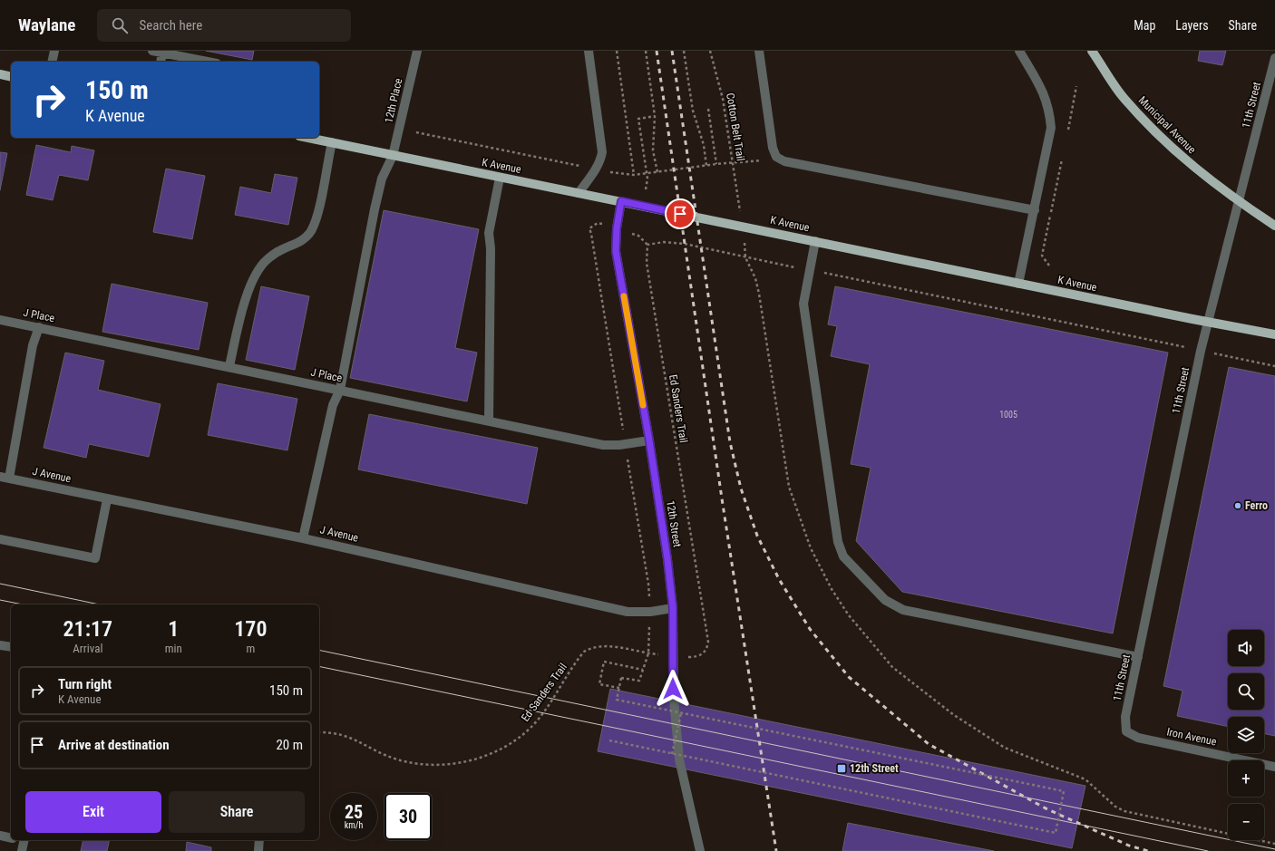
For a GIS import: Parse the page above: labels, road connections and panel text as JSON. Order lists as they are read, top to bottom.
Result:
{
  "streets": {
    "main road": ["Municipal Avenue", "K Avenue"],
    "street": [
      "12th Place",
      "11th Street",
      "J Place",
      "J Avenue",
      "12th Street",
      "Iron Avenue"
    ],
    "path": ["Cotton Belt Trail", "Ed Sanders Trail"]
  },
  "crossings": [
    ["12th Place", "K Avenue"],
    ["12th Place", "J Place"],
    ["12th Place", "J Avenue"],
    ["11th Street", "Municipal Avenue"],
    ["11th Street", "K Avenue"],
    ["11th Street", "Iron Avenue"],
    ["K Avenue", "12th Street"],
    ["J Place", "12th Street"],
    ["J Avenue", "12th Street"]
  ],
  "places": {
    "other": ["Ferro"],
    "transit": ["12th Street"]
  },
  "house_numbers": ["1005"],
  "page": {
    "header": "Waylane",
    "search": "Search here",
    "nav": ["Map", "Layers", "Share"],
    "turn": ["150 m", "K Avenue"],
    "eta": [
      "21:17",
      "Arrival",
      "1",
      "min",
      "170",
      "m"
    ],
    "map_buttons": ["+", "−"],
    "list": [
      {
        "name": "Turn right",
        "note": "K Avenue",
        "value": "150 m"
      },
      {
        "name": "Arrive at destination",
        "value": "20 m"
      }
    ],
    "buttons": ["Exit", "Share"],
    "speed": "25 km/h",
    "limit": "30"
  }
}
